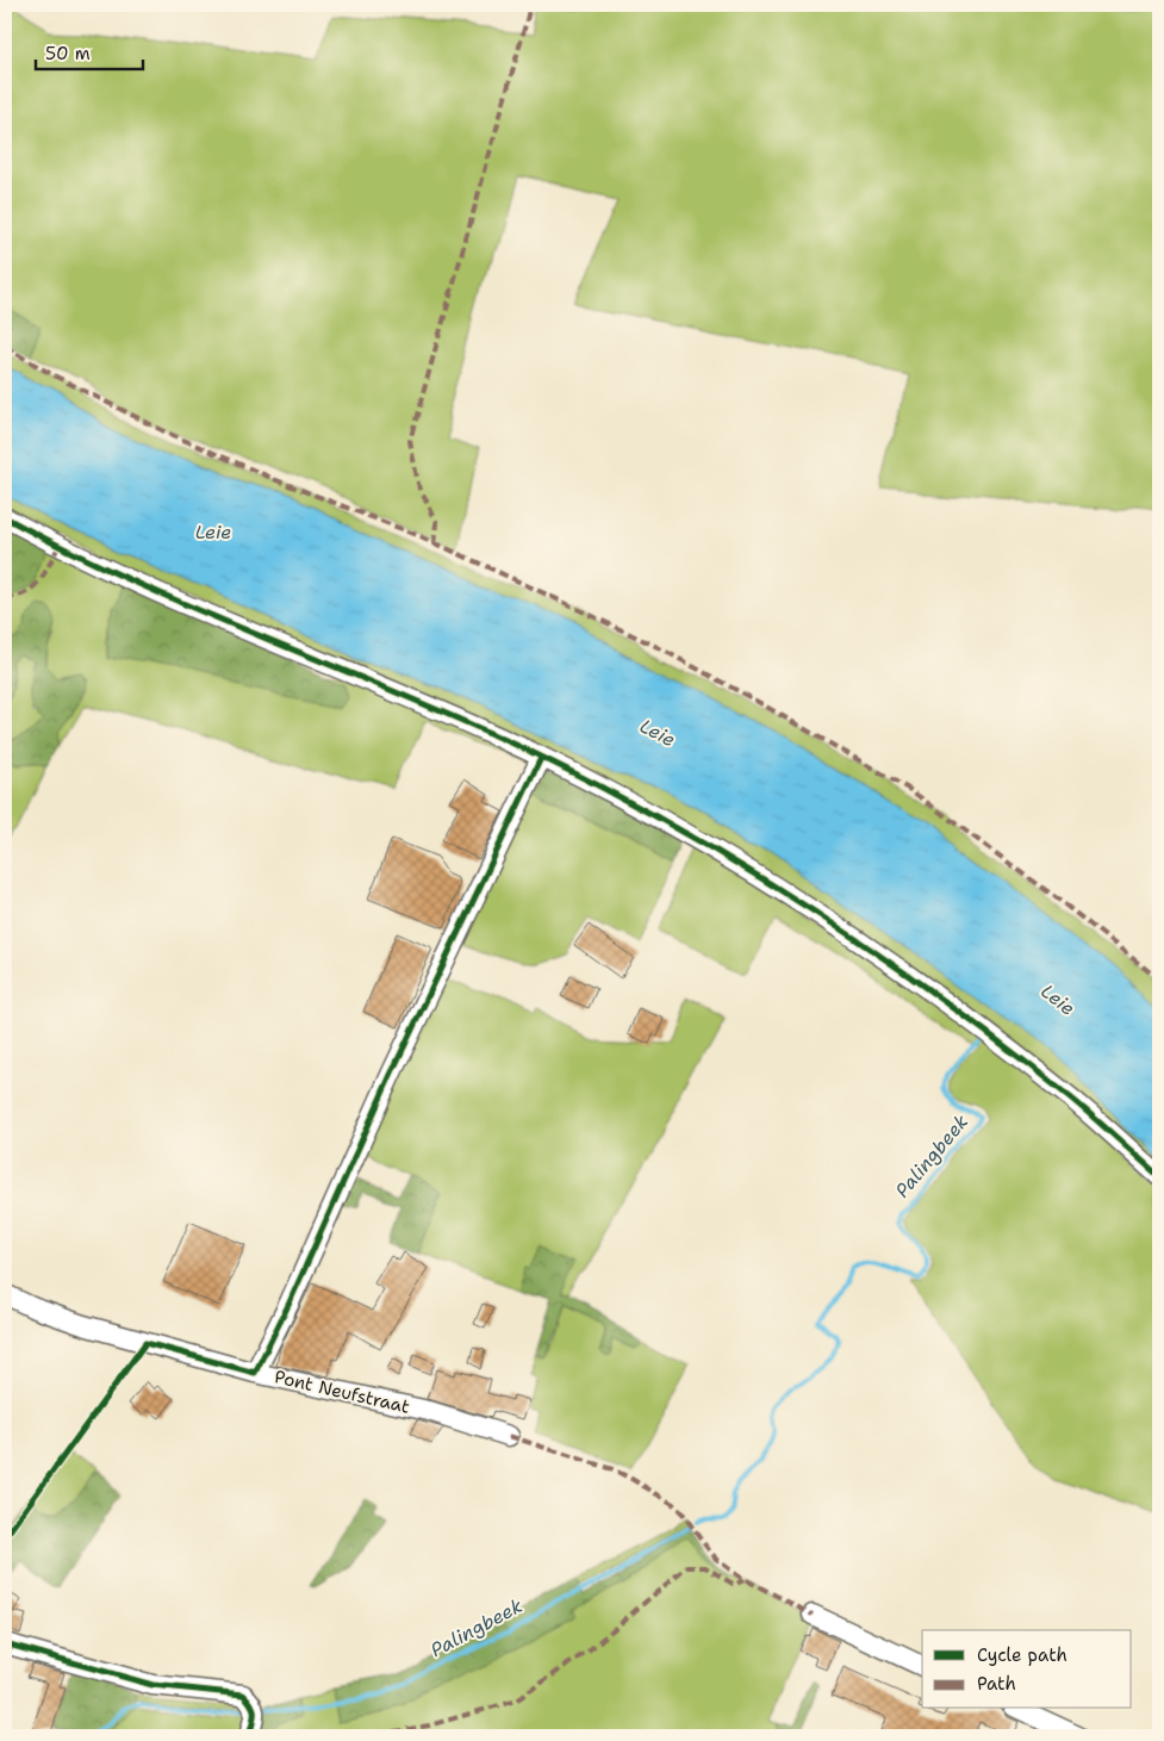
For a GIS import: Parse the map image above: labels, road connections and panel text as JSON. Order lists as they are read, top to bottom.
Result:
{
  "streets": {
    "street": ["Pont Neufstraat"]
  },
  "water": ["Leie", "Palingbeek"],
  "legend": ["Cycle path", "Path"],
  "scale_bar": "50 m"
}
